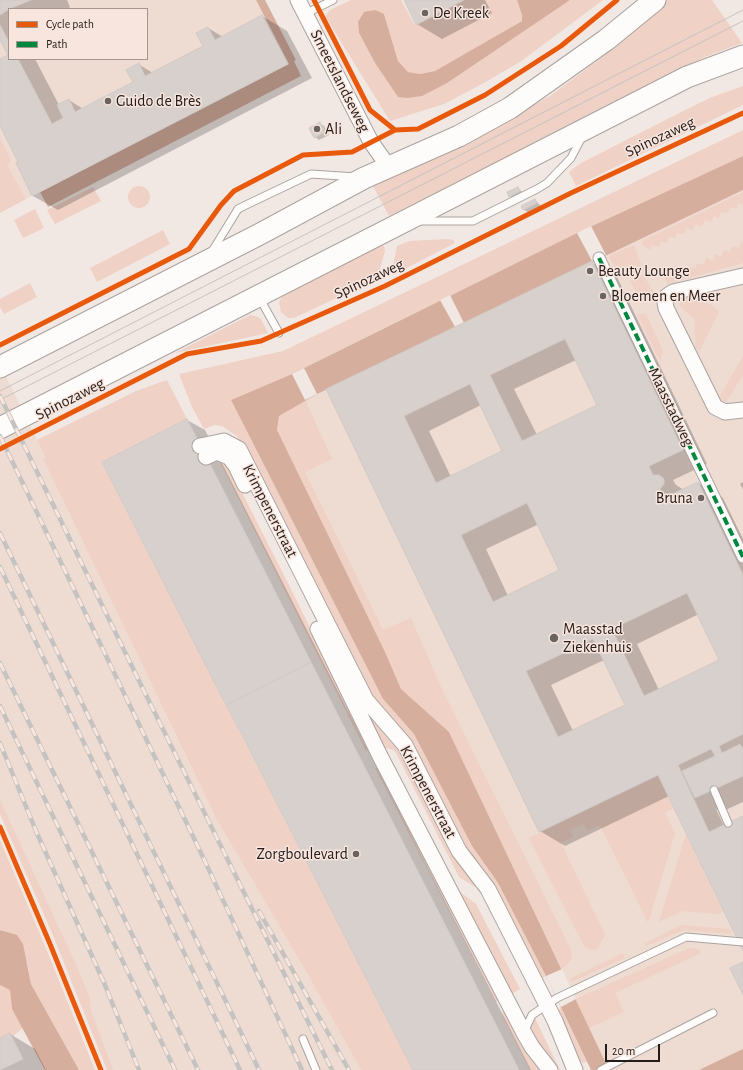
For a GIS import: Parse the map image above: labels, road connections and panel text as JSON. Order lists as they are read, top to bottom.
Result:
{
  "streets": {
    "main road": ["Spinozaweg"],
    "street": ["Smeetslandseweg", "Maasstadweg", "Krimpenerstraat"]
  },
  "places": [
    "De Kreek",
    "Guido de Brès",
    "Ali",
    "Beauty Lounge",
    "Bloemen en Meer",
    "Bruna",
    "Maasstad Ziekenhuis",
    "Zorgboulevard"
  ],
  "legend": ["Cycle path", "Path"],
  "scale_bar": "20 m"
}
